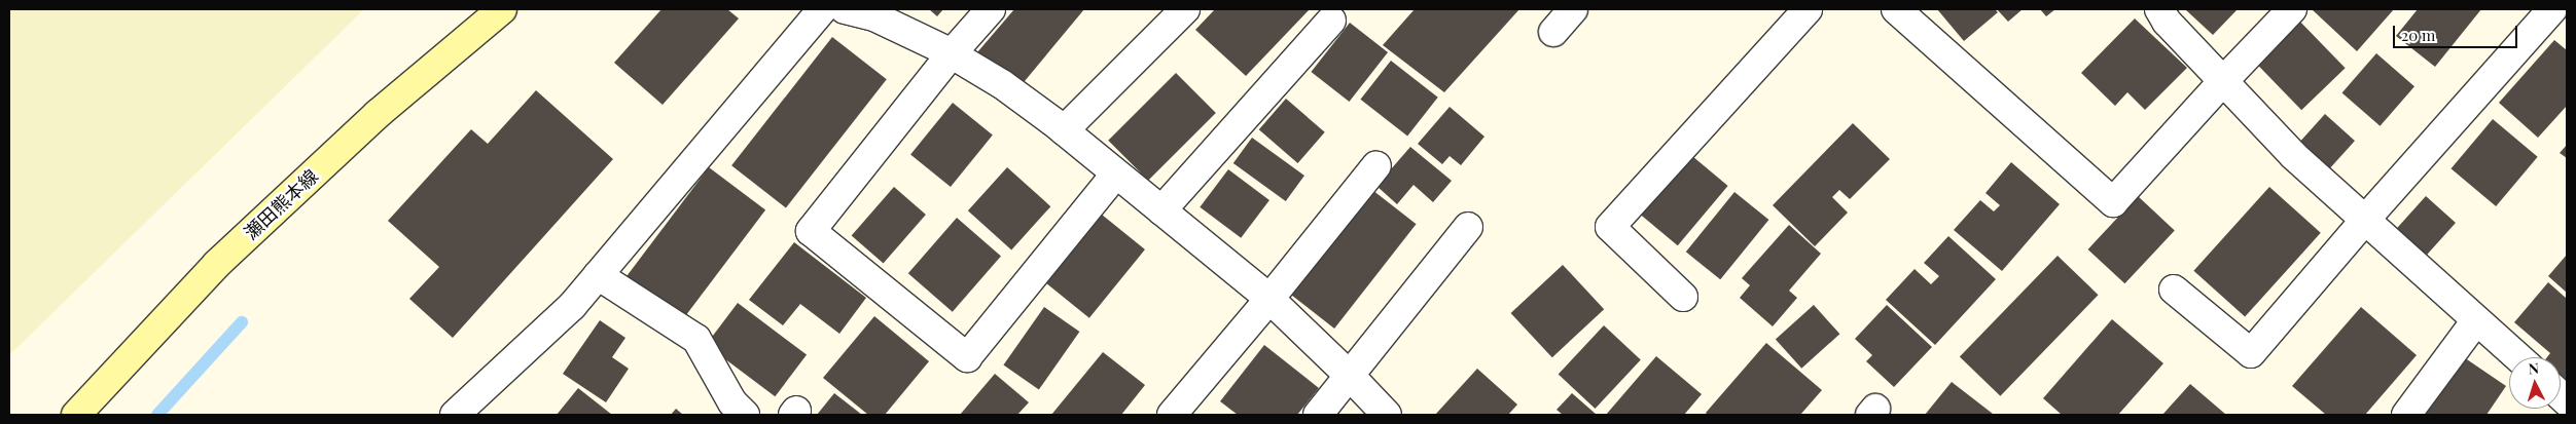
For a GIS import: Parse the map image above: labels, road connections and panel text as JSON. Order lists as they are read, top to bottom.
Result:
{
  "streets": {
    "main road": ["瀬田熊本線"]
  },
  "scale_bar": "20 m",
  "north": "top"
}
